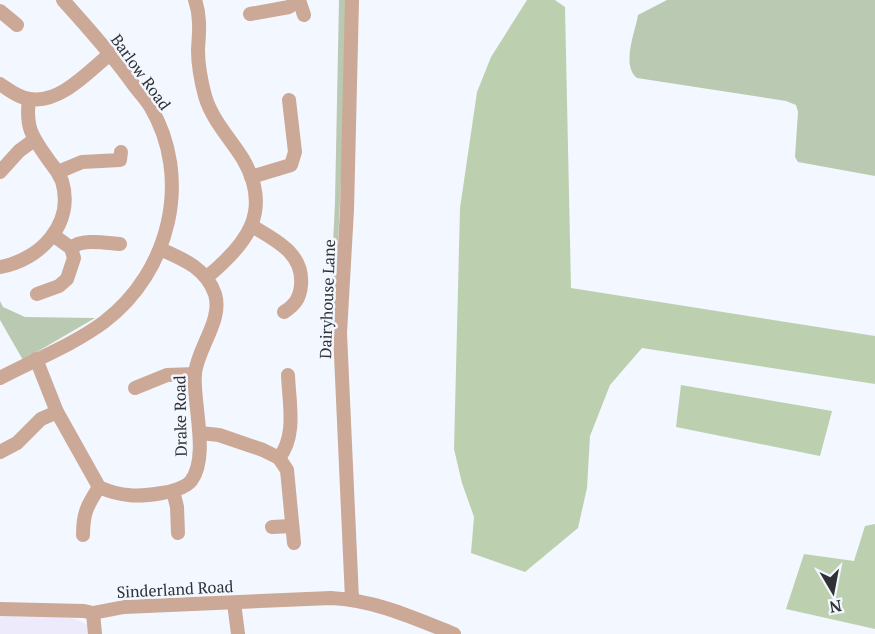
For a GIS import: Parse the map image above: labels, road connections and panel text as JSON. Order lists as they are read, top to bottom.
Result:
{
  "streets": {
    "street": [
      "Barlow Road",
      "Dairyhouse Lane",
      "Drake Road",
      "Sinderland Road"
    ]
  },
  "crossings": [
    ["Dairyhouse Lane", "Sinderland Road"]
  ],
  "north": "bottom"
}
